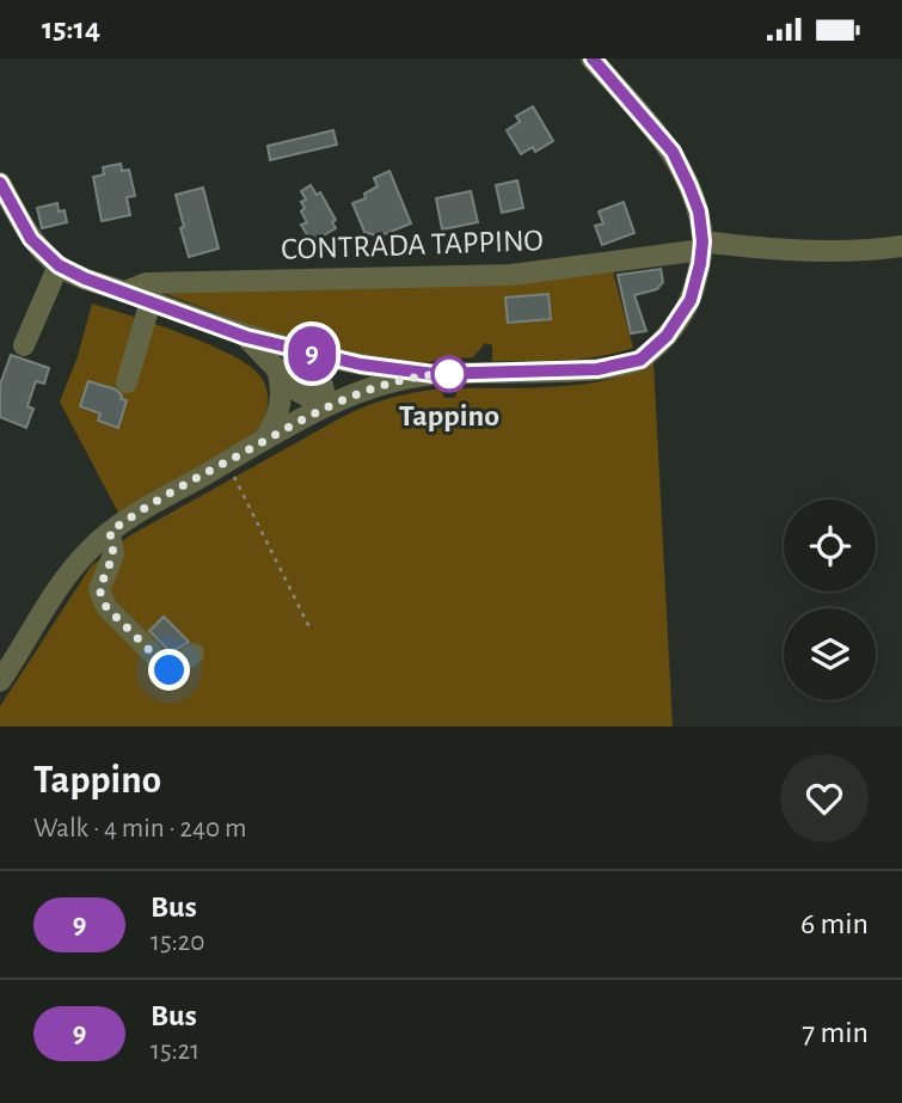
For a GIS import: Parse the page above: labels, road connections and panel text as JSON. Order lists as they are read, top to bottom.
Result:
{
  "streets": {
    "street": ["CONTRADA TAPPINO"]
  },
  "places": ["Tappino"],
  "lines": ["bus line 9"],
  "page": {
    "status": "15:14",
    "on_map": "9",
    "heading": ["Tappino", "Walk · 4 min · 240 m"],
    "list": [
      {
        "mark": "9",
        "name": "Bus",
        "note": "15:20",
        "value": "6 min"
      },
      {
        "mark": "9",
        "name": "Bus",
        "note": "15:21",
        "value": "7 min"
      }
    ]
  }
}
